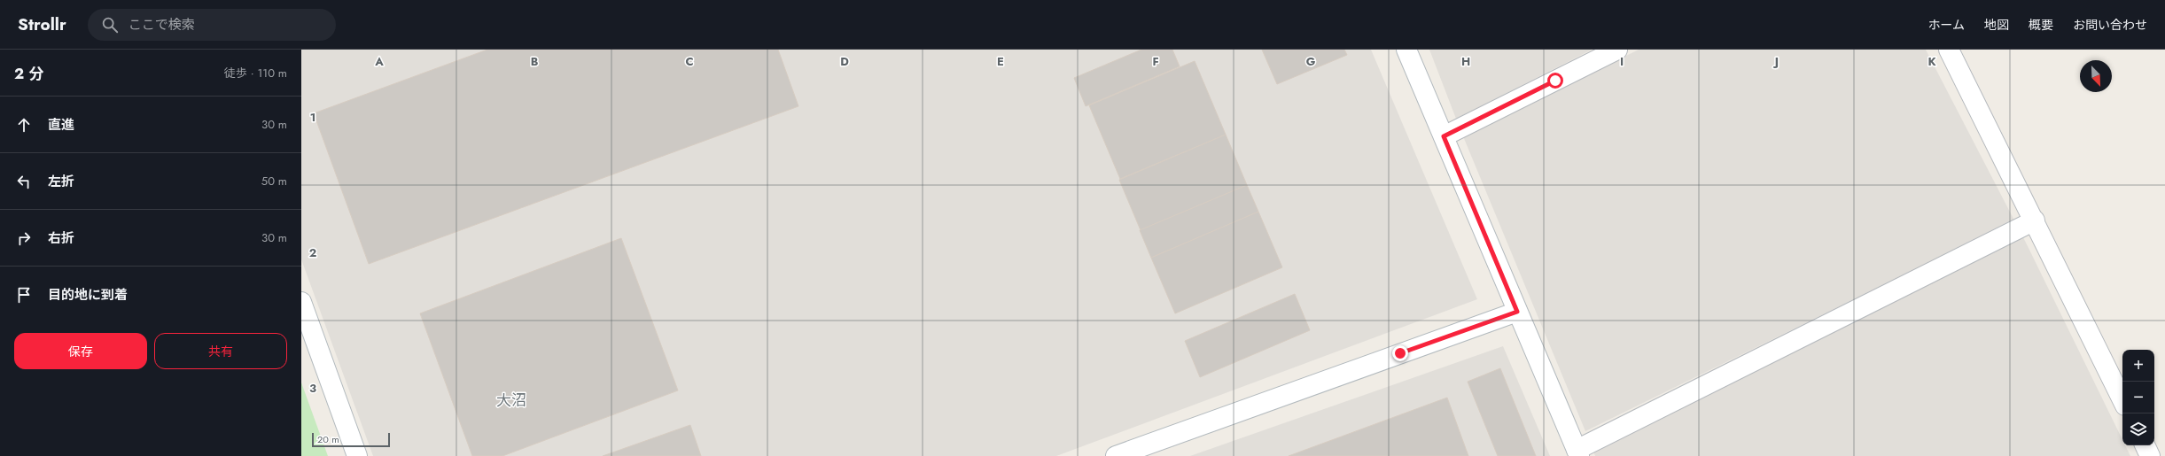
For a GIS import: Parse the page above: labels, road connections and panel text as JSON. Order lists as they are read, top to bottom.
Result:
{
  "districts": ["大沼"],
  "scale_bar": "20 m",
  "north": "bottom right",
  "page": {
    "header": "Strollr",
    "search": "ここで検索",
    "nav": [
      "ホーム",
      "地図",
      "概要",
      "お問い合わせ"
    ],
    "heading": ["2 分", "徒歩 · 110 m"],
    "list": [
      ["直進", "30 m"],
      ["左折", "50 m"],
      ["右折", "30 m"],
      "目的地に到着"
    ],
    "buttons": ["保存", "共有"],
    "map_buttons": ["+", "−"],
    "scale": "20 m"
  },
  "grid": {
    "columns": [
      "A",
      "B",
      "C",
      "D",
      "E",
      "F",
      "G",
      "H",
      "I",
      "J",
      "K"
    ],
    "rows": ["1", "2", "3"]
  }
}
